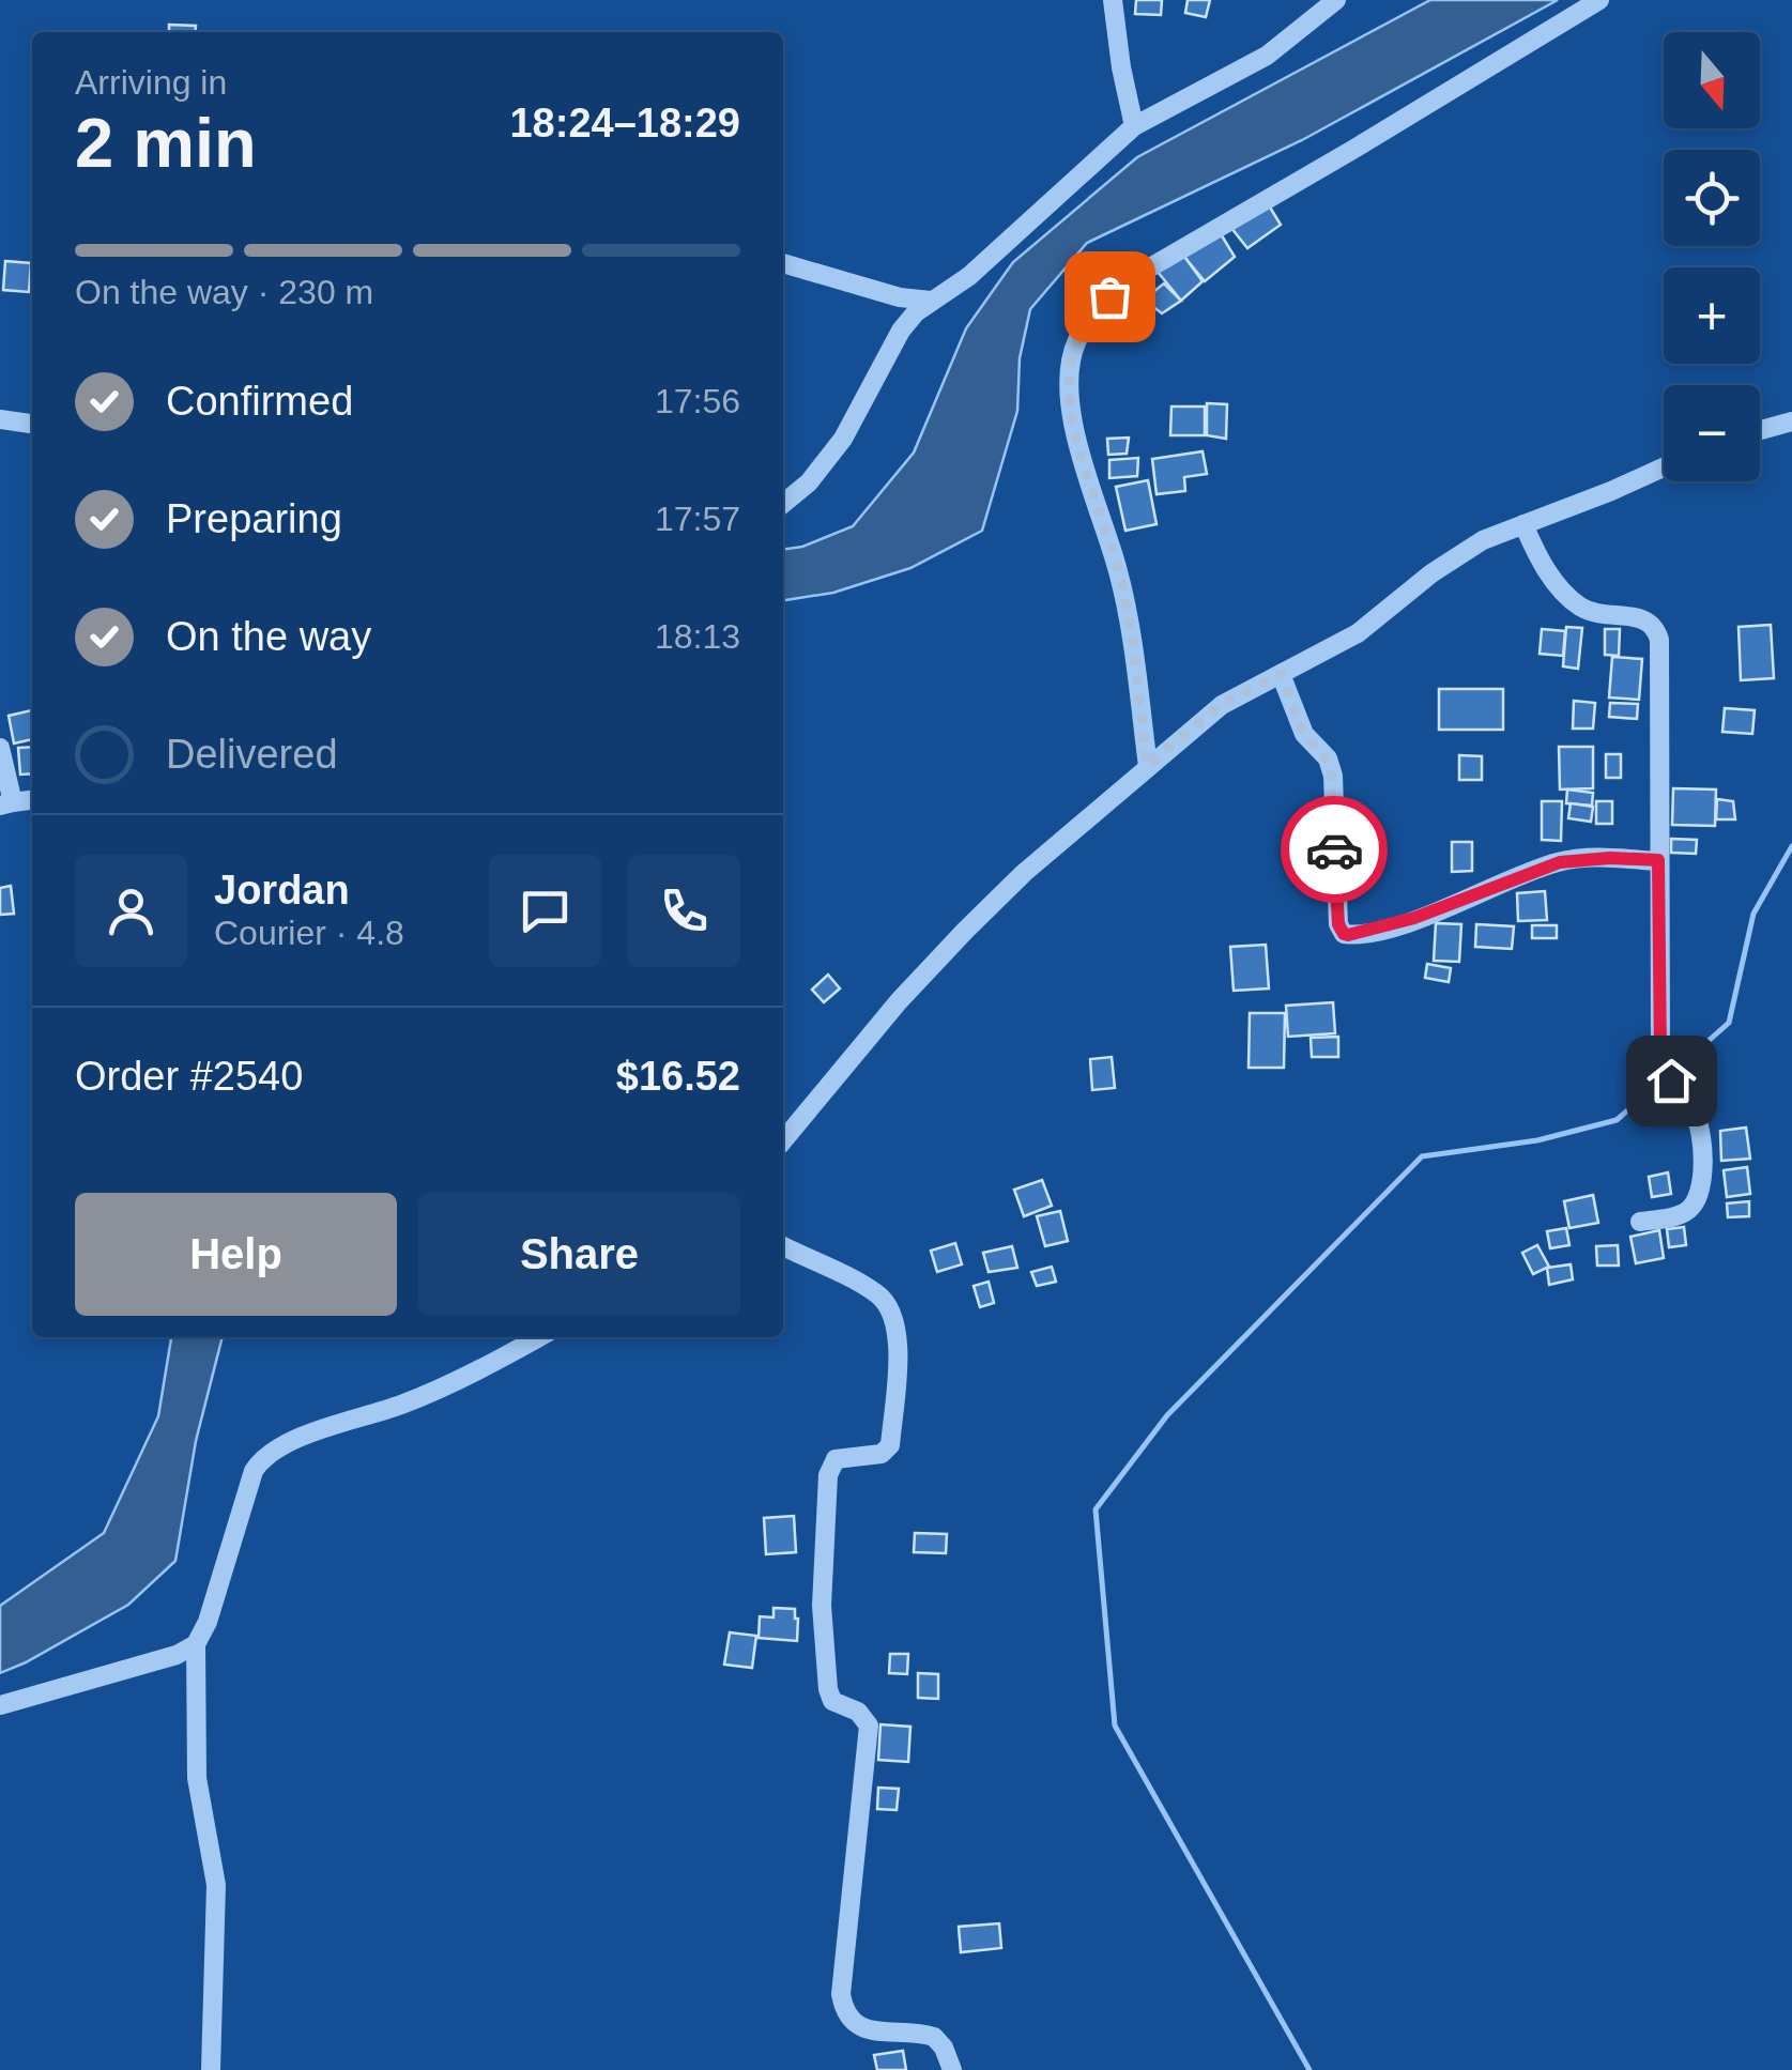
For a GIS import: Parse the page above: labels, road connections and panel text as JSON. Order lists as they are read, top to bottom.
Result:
{
  "north": "bottom",
  "page": {
    "map_buttons": ["+", "−"],
    "heading": ["2 min", "Arriving in", "18:24–18:29"],
    "panel": [
      "Jordan",
      "Courier · 4.8",
      "Order #2540",
      "$16.52"
    ],
    "bar": "On the way · 230 m",
    "list": [
      ["Confirmed", "17:56"],
      ["Preparing", "17:57"],
      ["On the way", "18:13"],
      "Delivered"
    ],
    "buttons": ["Help", "Share"]
  }
}
